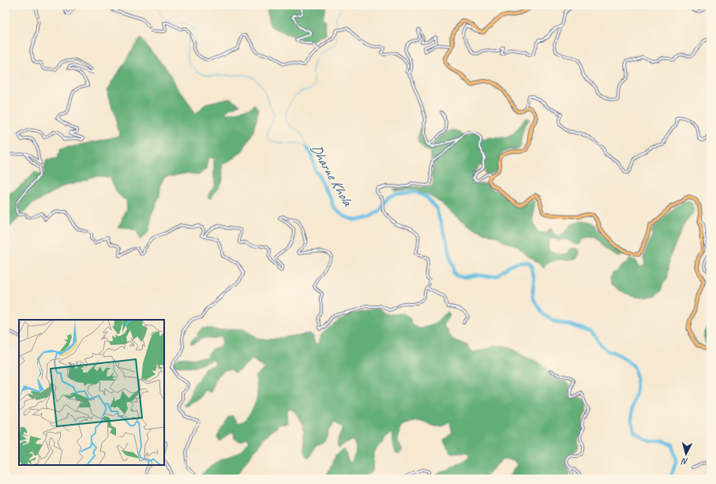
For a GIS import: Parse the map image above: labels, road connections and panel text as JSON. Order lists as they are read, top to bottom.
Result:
{
  "water": ["Dharne Khola"],
  "north": "bottom"
}
